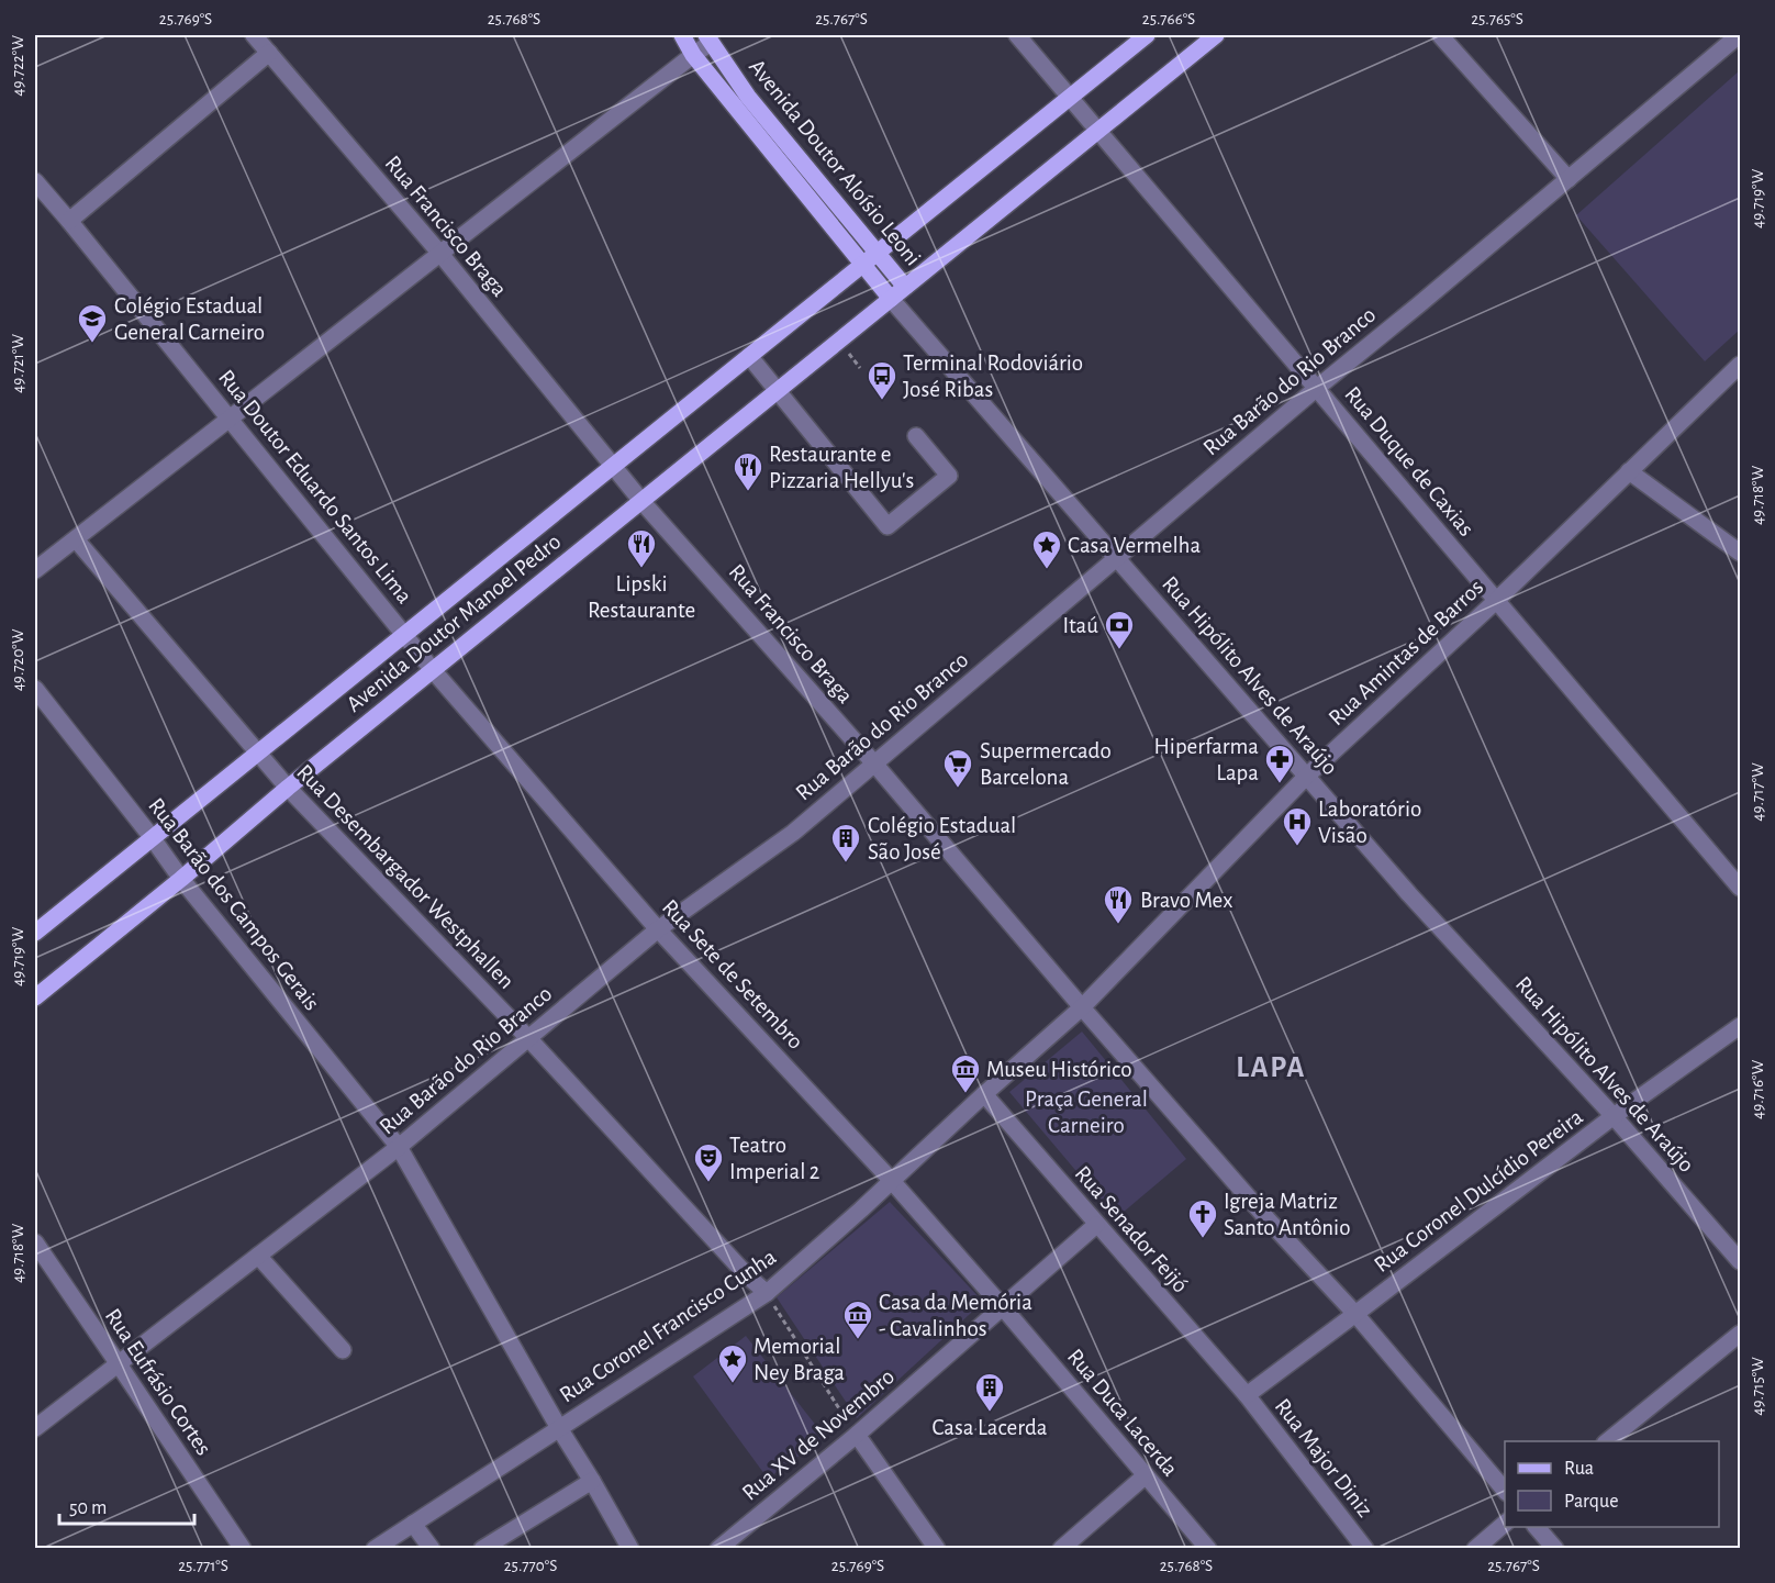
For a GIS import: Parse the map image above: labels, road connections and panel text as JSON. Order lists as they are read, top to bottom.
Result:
{
  "streets": {
    "main road": ["Avenida Doutor Aloísio Leoni", "Avenida Doutor Manoel Pedro", "Rua Hipólito Alves de Araújo"],
    "street": [
      "Rua Francisco Braga",
      "Rua Barão do Rio Branco",
      "Rua Duque de Caxias",
      "Rua Doutor Eduardo Santos Lima",
      "Rua Amintas de Barros",
      "Rua Desembargador Westphallen",
      "Rua Barão dos Campos Gerais",
      "Rua Sete de Setembro",
      "Rua Coronel Dulcídio Pereira",
      "Rua Senador Feijó",
      "Rua Coronel Francisco Cunha",
      "Rua Eufrásio Cortes",
      "Rua Duca Lacerda",
      "Rua XV de Novembro",
      "Rua Major Diniz"
    ]
  },
  "crossings": [
    ["Avenida Doutor Aloísio Leoni", "Avenida Doutor Manoel Pedro"],
    ["Avenida Doutor Aloísio Leoni", "Rua Hipólito Alves de Araújo"],
    ["Rua Francisco Braga", "Rua Barão do Rio Branco"],
    ["Rua Francisco Braga", "Avenida Doutor Manoel Pedro"],
    ["Rua Francisco Braga", "Rua Amintas de Barros"],
    ["Rua Francisco Braga", "Rua Coronel Dulcídio Pereira"],
    ["Rua Francisco Braga", "Rua Coronel Francisco Cunha"],
    ["Rua Barão do Rio Branco", "Rua Duque de Caxias"],
    ["Rua Barão do Rio Branco", "Rua Hipólito Alves de Araújo"],
    ["Rua Barão do Rio Branco", "Rua Desembargador Westphallen"],
    ["Rua Barão do Rio Branco", "Rua Barão dos Campos Gerais"],
    ["Rua Barão do Rio Branco", "Rua Sete de Setembro"],
    ["Rua Barão do Rio Branco", "Rua Eufrásio Cortes"],
    ["Rua Duque de Caxias", "Avenida Doutor Manoel Pedro"],
    ["Rua Duque de Caxias", "Rua Amintas de Barros"],
    ["Rua Doutor Eduardo Santos Lima", "Avenida Doutor Manoel Pedro"],
    ["Rua Doutor Eduardo Santos Lima", "Rua Sete de Setembro"],
    ["Avenida Doutor Manoel Pedro", "Rua Hipólito Alves de Araújo"],
    ["Avenida Doutor Manoel Pedro", "Rua Desembargador Westphallen"],
    ["Avenida Doutor Manoel Pedro", "Rua Barão dos Campos Gerais"],
    ["Avenida Doutor Manoel Pedro", "Rua Sete de Setembro"],
    ["Rua Amintas de Barros", "Rua Hipólito Alves de Araújo"],
    ["Rua Amintas de Barros", "Rua Coronel Francisco Cunha"],
    ["Rua Hipólito Alves de Araújo", "Rua Coronel Dulcídio Pereira"],
    ["Rua Desembargador Westphallen", "Rua Coronel Francisco Cunha"],
    ["Rua Barão dos Campos Gerais", "Rua Coronel Francisco Cunha"],
    ["Rua Sete de Setembro", "Rua Coronel Francisco Cunha"],
    ["Rua Sete de Setembro", "Rua Duca Lacerda"],
    ["Rua Sete de Setembro", "Rua XV de Novembro"],
    ["Rua Coronel Dulcídio Pereira", "Rua Senador Feijó"],
    ["Rua Coronel Dulcídio Pereira", "Rua Major Diniz"],
    ["Rua Senador Feijó", "Rua Coronel Francisco Cunha"],
    ["Rua Senador Feijó", "Rua XV de Novembro"],
    ["Rua Senador Feijó", "Rua Major Diniz"],
    ["Rua Duca Lacerda", "Rua XV de Novembro"]
  ],
  "districts": ["LAPA"],
  "parks": ["Praça General Carneiro"],
  "places": {
    "school or university": ["Colégio Estadual General Carneiro"],
    "bus stop": ["Terminal Rodoviário José Ribas"],
    "restaurant": ["Restaurante e Pizzaria Hellyu's", "Lipski Restaurante", "Bravo Mex"],
    "place": ["Casa Vermelha", "Memorial Ney Braga"],
    "bank": ["Itaú"],
    "pharmacy": ["Hiperfarma Lapa"],
    "supermarket": ["Supermercado Barcelona"],
    "hospital": ["Laboratório Visão"],
    "building": ["Colégio Estadual São José", "Casa Lacerda"],
    "museum": ["Museu Histórico", "Casa da Memória - Cavalinhos"],
    "theatre": ["Teatro Imperial 2"],
    "church": ["Igreja Matriz Santo Antônio"]
  },
  "legend": ["Rua", "Parque"],
  "scale_bar": "50 m",
  "coordinates": [
    "25.769°S",
    "25.768°S",
    "25.767°S",
    "25.766°S",
    "25.765°S",
    "49.722°W",
    "49.719°W",
    "49.721°W",
    "49.718°W",
    "49.720°W",
    "49.717°W",
    "49.716°W",
    "49.715°W",
    "25.771°S",
    "25.770°S"
  ]
}
